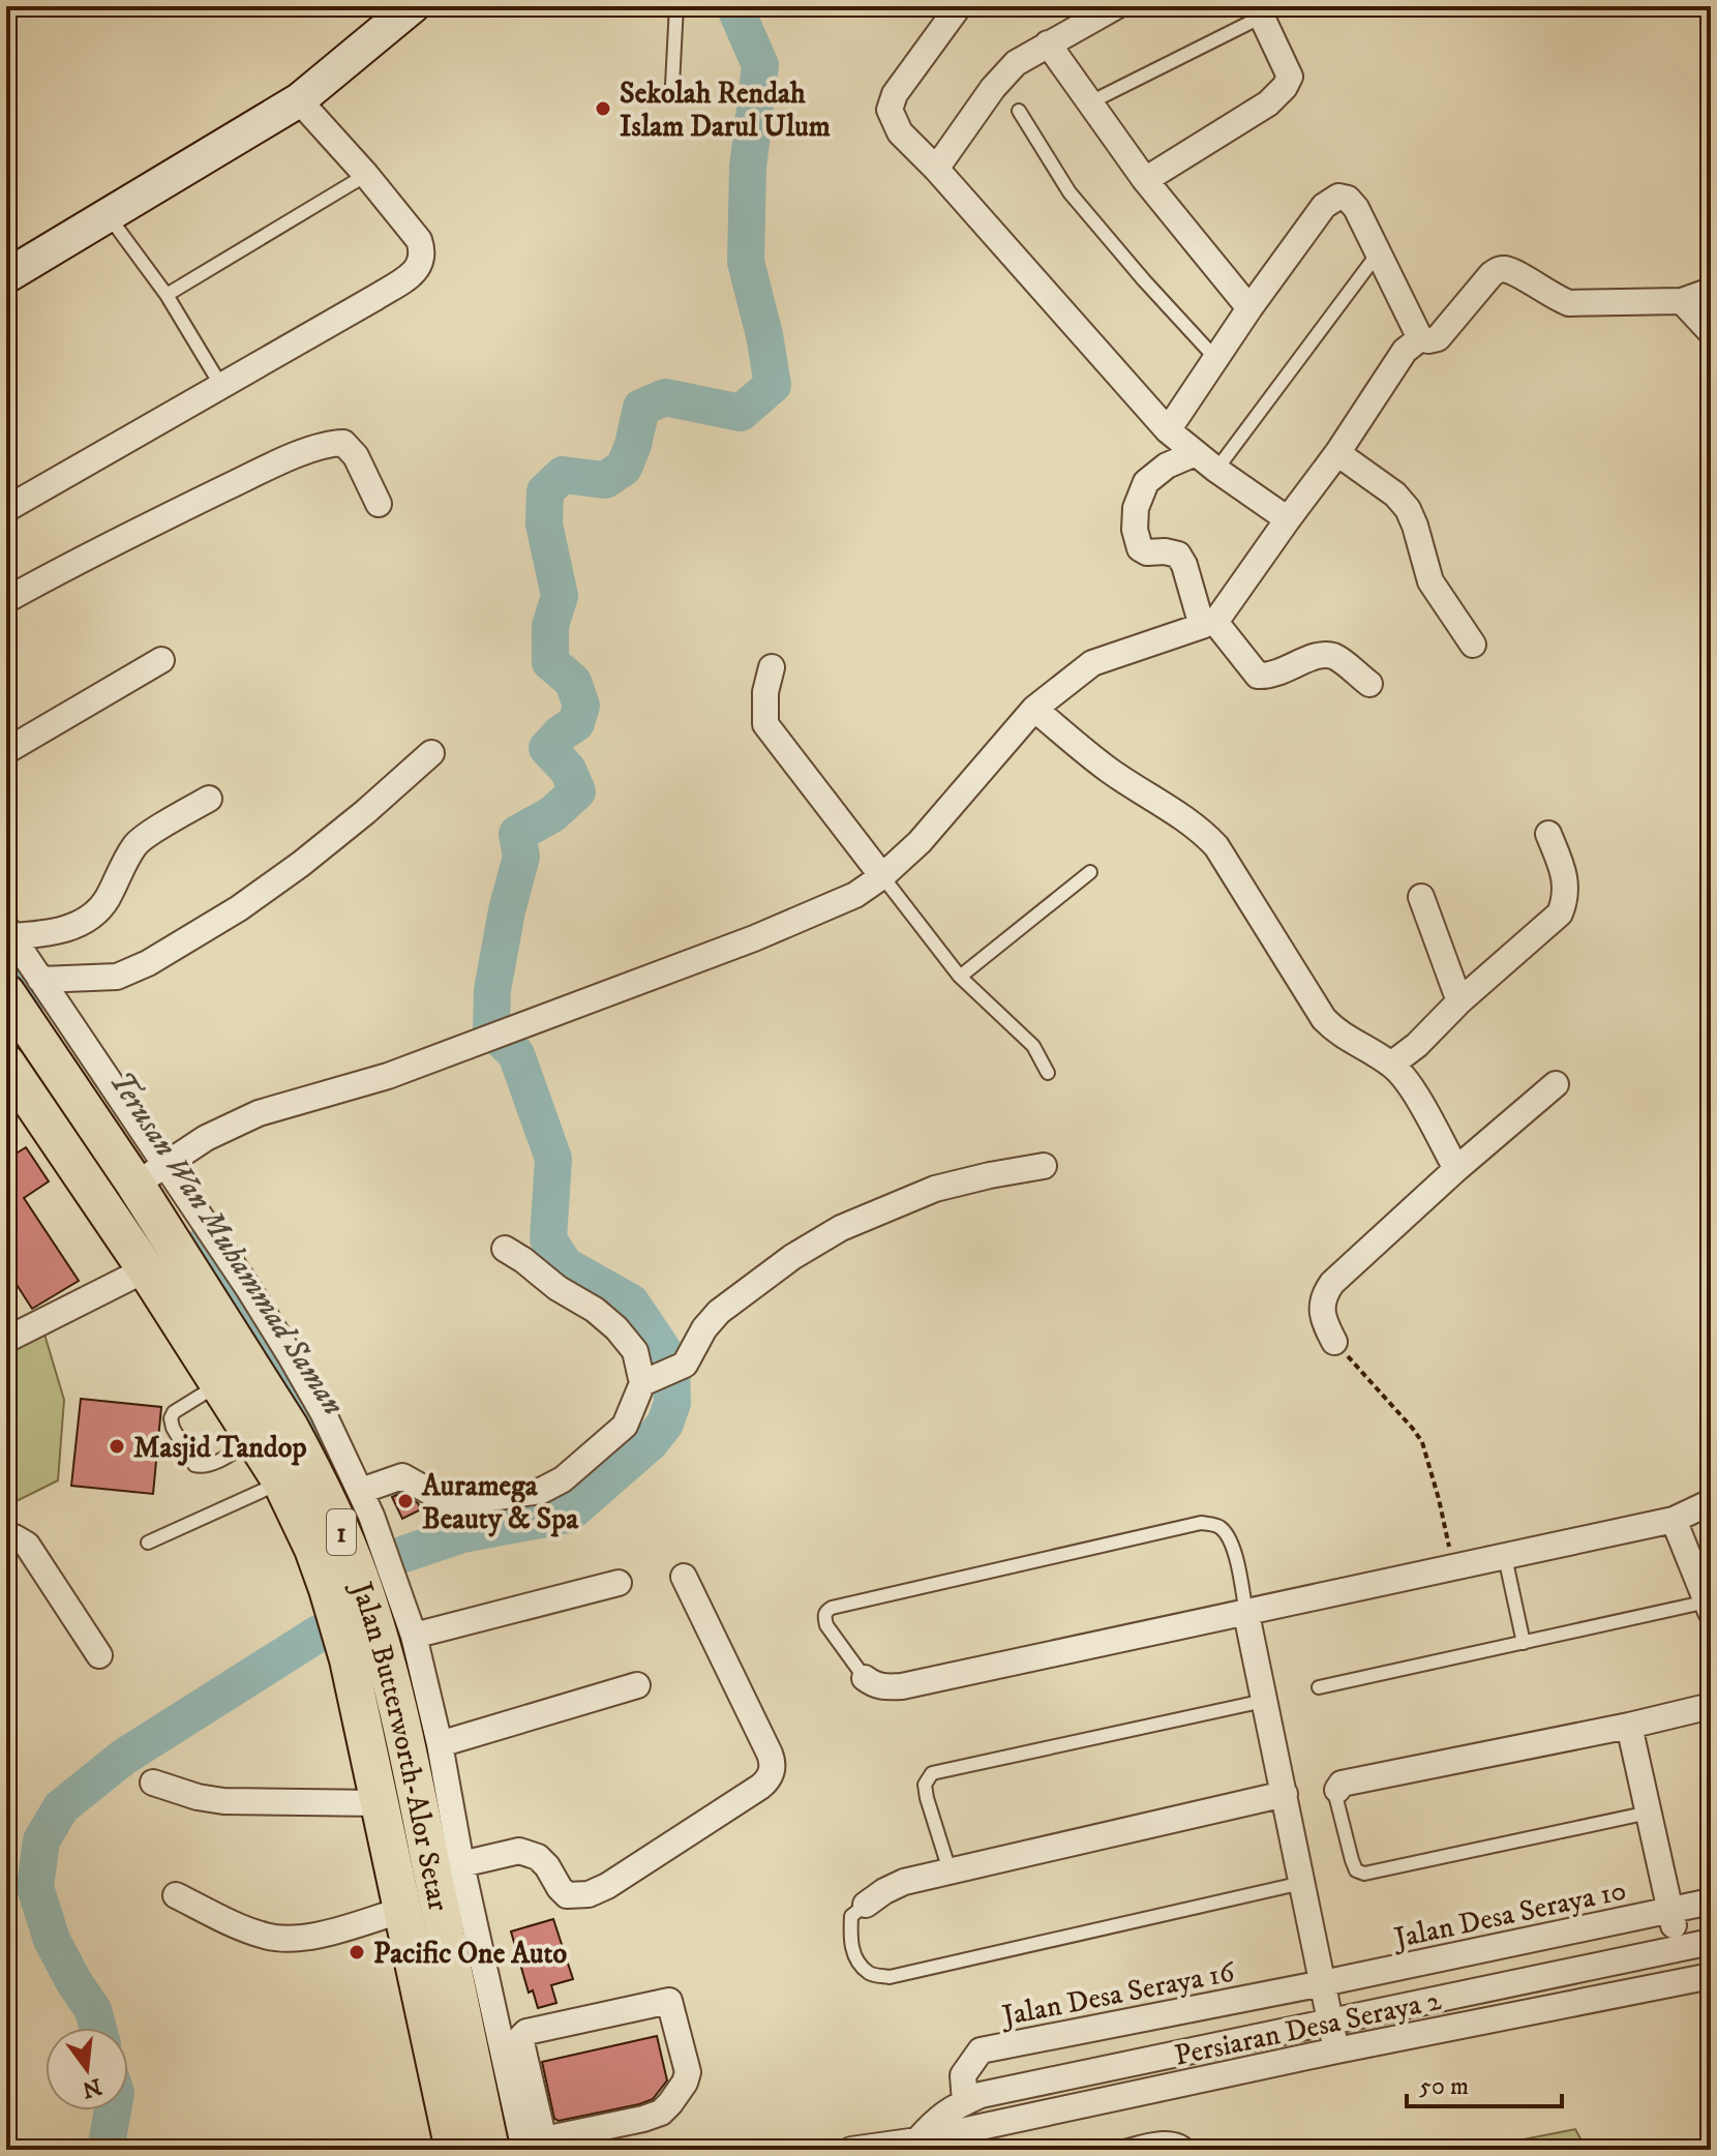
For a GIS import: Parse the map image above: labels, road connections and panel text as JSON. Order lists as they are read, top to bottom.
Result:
{
  "streets": {
    "main road": ["1", "Jalan Butterworth-Alor Setar"],
    "street": ["Jalan Desa Seraya 10", "Jalan Desa Seraya 16", "Persiaran Desa Seraya 2"]
  },
  "crossings": [
    ["Jalan Desa Seraya 10", "Jalan Desa Seraya 16"],
    ["Jalan Desa Seraya 16", "Persiaran Desa Seraya 2"]
  ],
  "water": ["Terusan Wan Muhammad Saman"],
  "places": [
    "Sekolah Rendah Islam Darul Ulum",
    "Masjid Tandop",
    "Auramega Beauty & Spa",
    "Pacific One Auto"
  ],
  "scale_bar": "50 m",
  "north": "bottom"
}
